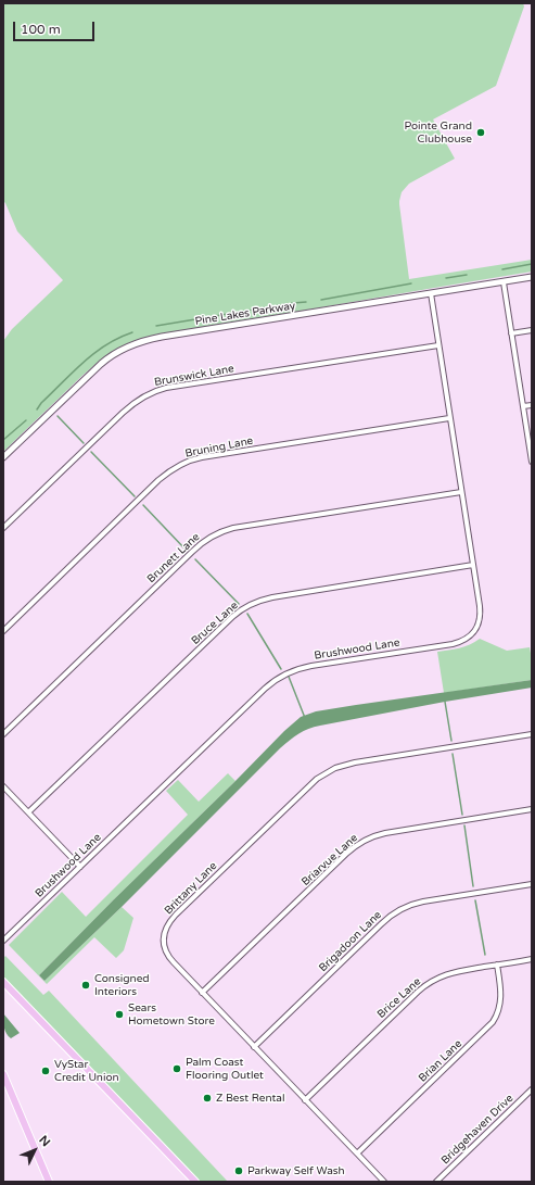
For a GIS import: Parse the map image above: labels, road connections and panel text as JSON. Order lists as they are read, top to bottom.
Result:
{
  "streets": {
    "street": [
      "Pine Lakes Parkway",
      "Brunswick Lane",
      "Bruning Lane",
      "Brunett Lane",
      "Bruce Lane",
      "Brushwood Lane",
      "Briarvue Lane",
      "Brittany Lane",
      "Brigadoon Lane",
      "Brice Lane",
      "Brian Lane",
      "Bridgehaven Drive"
    ]
  },
  "crossings": [
    ["Pine Lakes Parkway", "Brushwood Lane"],
    ["Brunswick Lane", "Brushwood Lane"],
    ["Bruning Lane", "Brushwood Lane"],
    ["Brunett Lane", "Brushwood Lane"],
    ["Bruce Lane", "Brushwood Lane"],
    ["Briarvue Lane", "Brittany Lane"],
    ["Brittany Lane", "Brigadoon Lane"],
    ["Brittany Lane", "Brice Lane"],
    ["Brittany Lane", "Brian Lane"],
    ["Brice Lane", "Brian Lane"]
  ],
  "places": [
    "Pointe Grand Clubhouse",
    "Consigned Interiors",
    "Sears Hometown Store",
    "Palm Coast Flooring Outlet",
    "VyStar Credit Union",
    "Z Best Rental",
    "Parkway Self Wash"
  ],
  "scale_bar": "100 m",
  "north": "top right"
}
